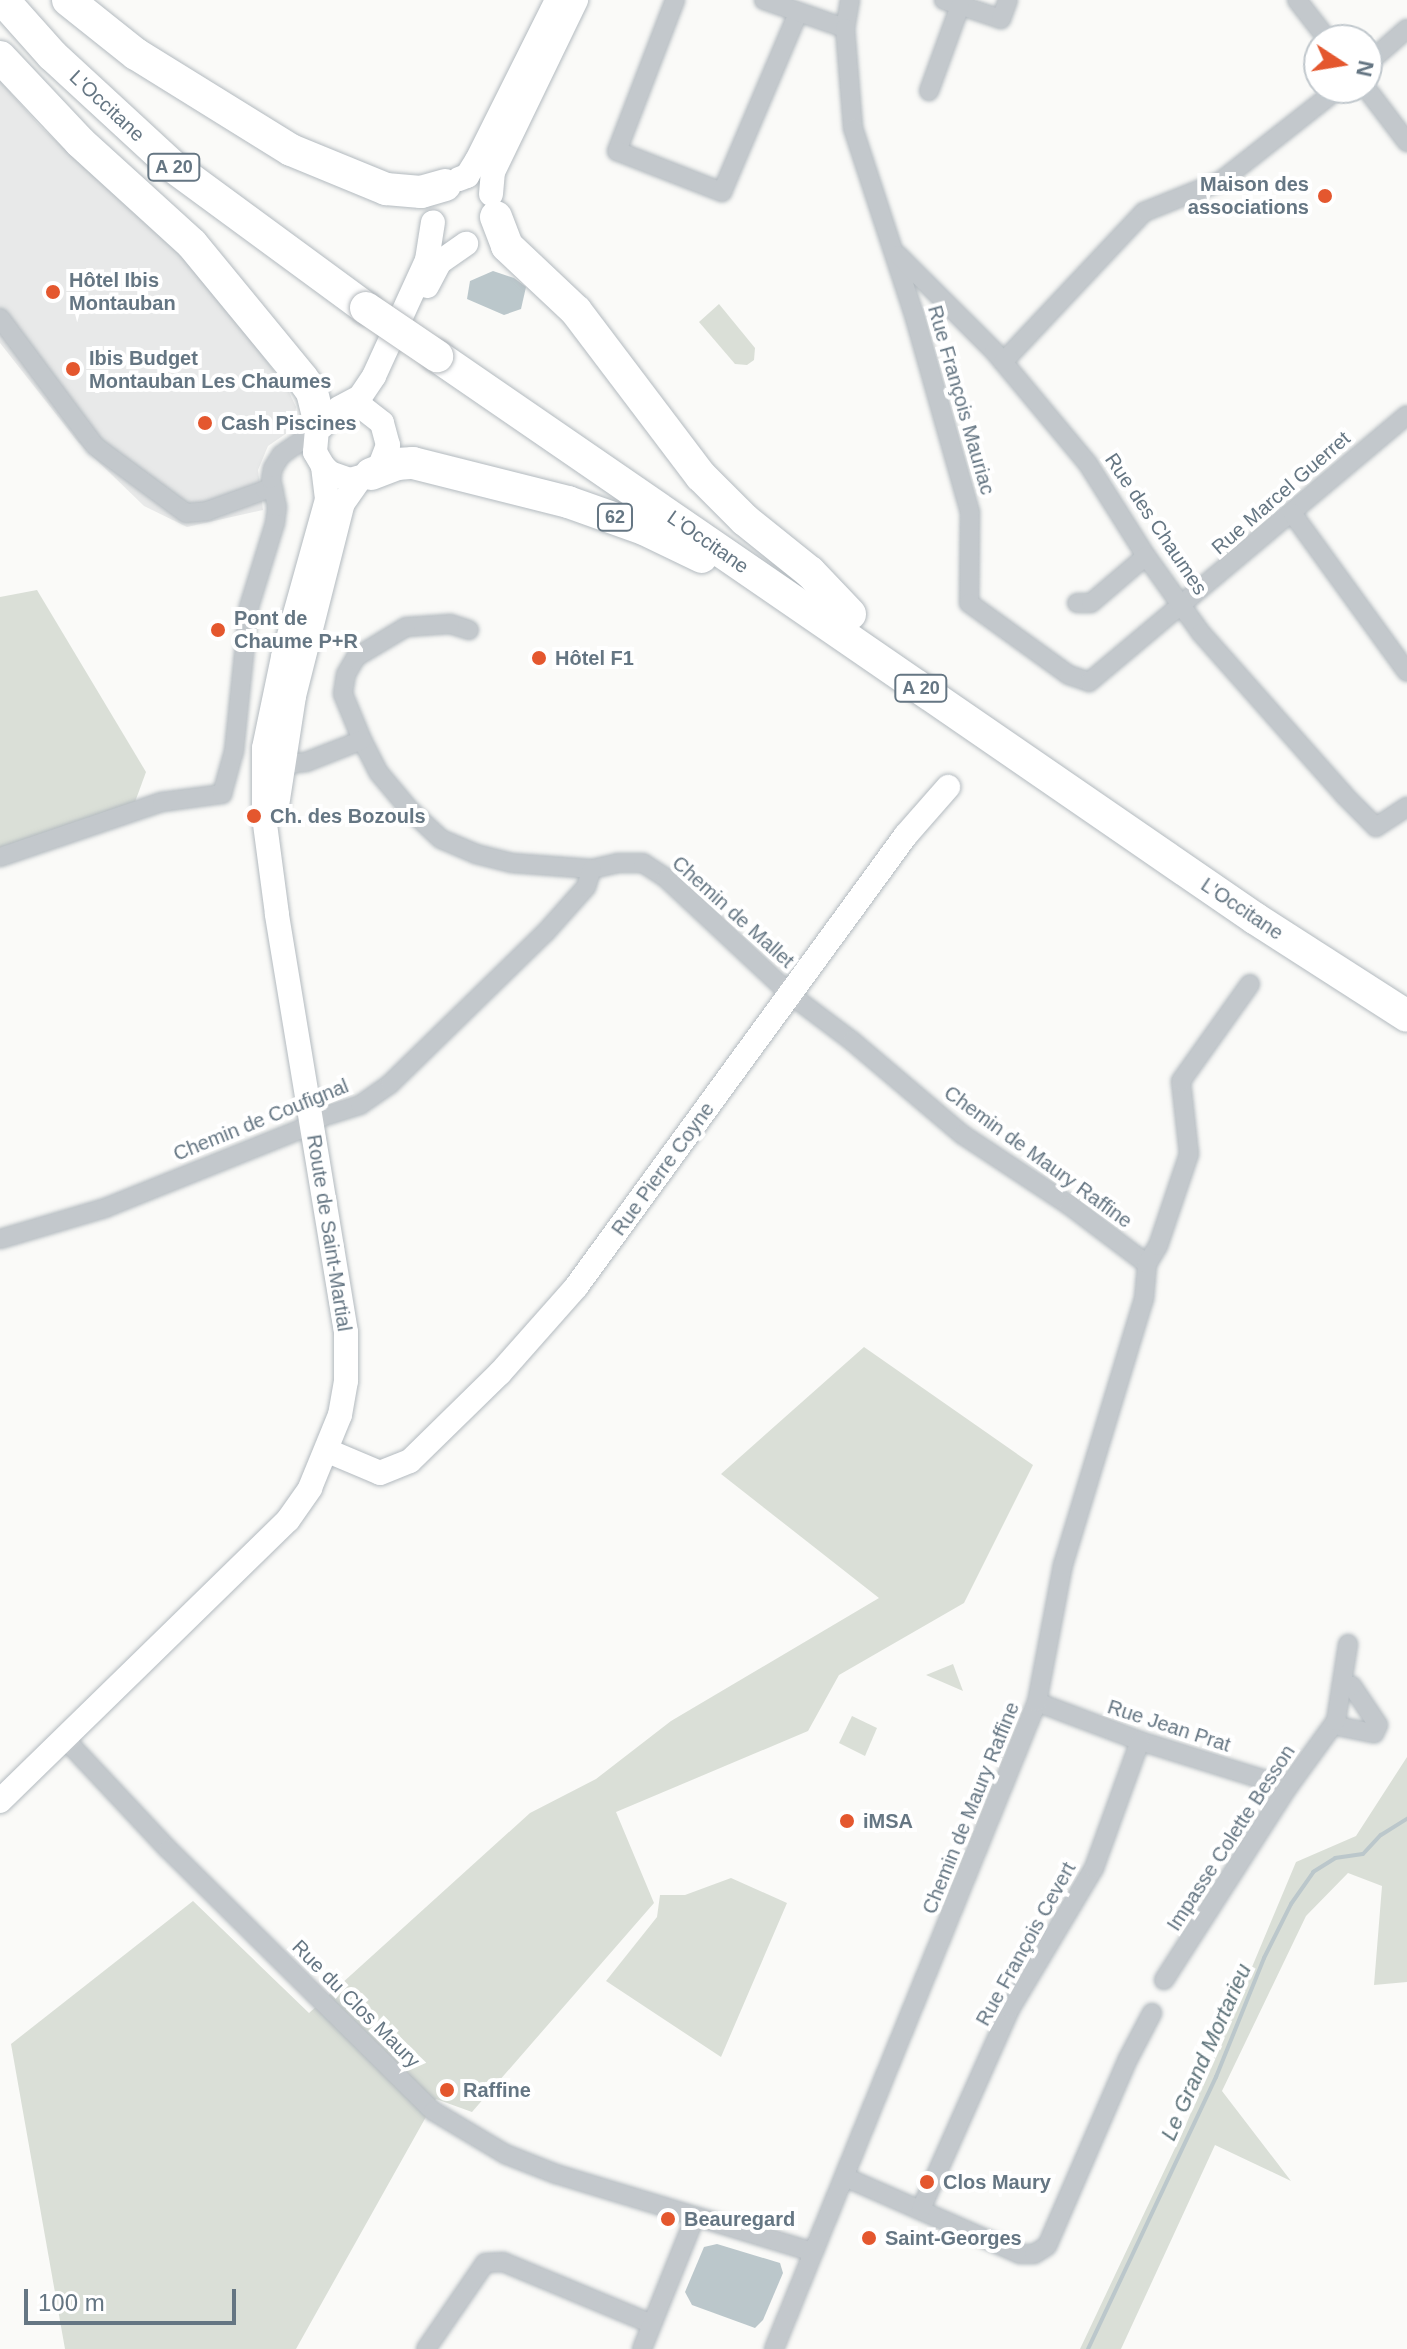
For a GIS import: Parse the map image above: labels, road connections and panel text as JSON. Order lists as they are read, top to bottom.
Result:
{
  "streets": {
    "highway": ["L'Occitane", "A 20", "62"],
    "main road": ["Rue Pierre Coyne", "Route de Saint-Martial"],
    "street": [
      "Rue François Mauriac",
      "Rue Marcel Guerret",
      "Rue des Chaumes",
      "Chemin de Mallet",
      "Chemin de Coufignal",
      "Chemin de Maury Raffine",
      "Rue Jean Prat",
      "Impasse Colette Besson",
      "Rue François Cevert",
      "Rue du Clos Maury"
    ]
  },
  "crossings": [
    ["L'Occitane", "62"],
    ["Rue François Mauriac", "Rue Marcel Guerret"],
    ["Rue François Mauriac", "Rue des Chaumes"],
    ["Rue Marcel Guerret", "Rue des Chaumes"],
    ["62", "Route de Saint-Martial"],
    ["Chemin de Mallet", "Chemin de Coufignal"],
    ["Chemin de Mallet", "Chemin de Maury Raffine"],
    ["Chemin de Mallet", "Rue Pierre Coyne"],
    ["Chemin de Coufignal", "Route de Saint-Martial"],
    ["Chemin de Maury Raffine", "Rue Pierre Coyne"],
    ["Chemin de Maury Raffine", "Rue Jean Prat"],
    ["Chemin de Maury Raffine", "Rue du Clos Maury"],
    ["Rue Pierre Coyne", "Route de Saint-Martial"],
    ["Route de Saint-Martial", "Rue du Clos Maury"],
    ["Rue Jean Prat", "Impasse Colette Besson"],
    ["Rue Jean Prat", "Rue François Cevert"]
  ],
  "water": ["Le Grand Mortarieu"],
  "places": [
    "Maison des associations",
    "Hôtel Ibis Montauban",
    "Ibis Budget Montauban Les Chaumes",
    "Cash Piscines",
    "Pont de Chaume P+R",
    "Hôtel F1",
    "Ch. des Bozouls",
    "iMSA",
    "Raffine",
    "Clos Maury",
    "Beauregard",
    "Saint-Georges"
  ],
  "scale_bar": "100 m",
  "north": "right"
}
